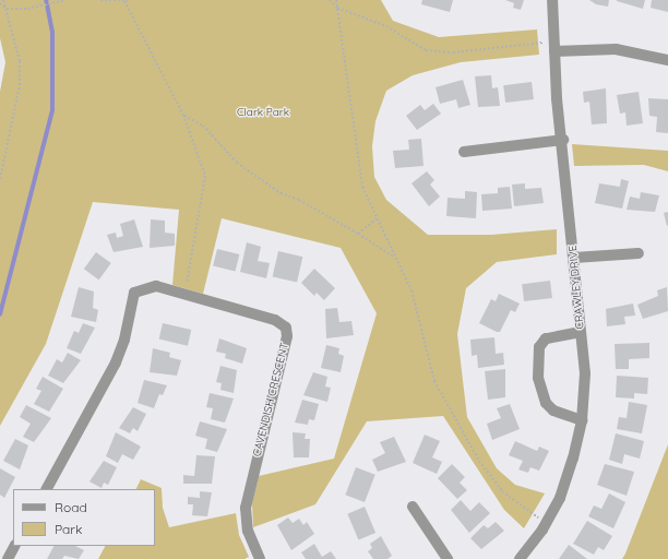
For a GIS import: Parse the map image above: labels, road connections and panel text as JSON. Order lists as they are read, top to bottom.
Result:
{
  "streets": {
    "street": ["CRAWLEY DRIVE", "CAVENDISH CRESCENT"]
  },
  "parks": ["Clark Park"],
  "legend": ["Road", "Park"]
}
